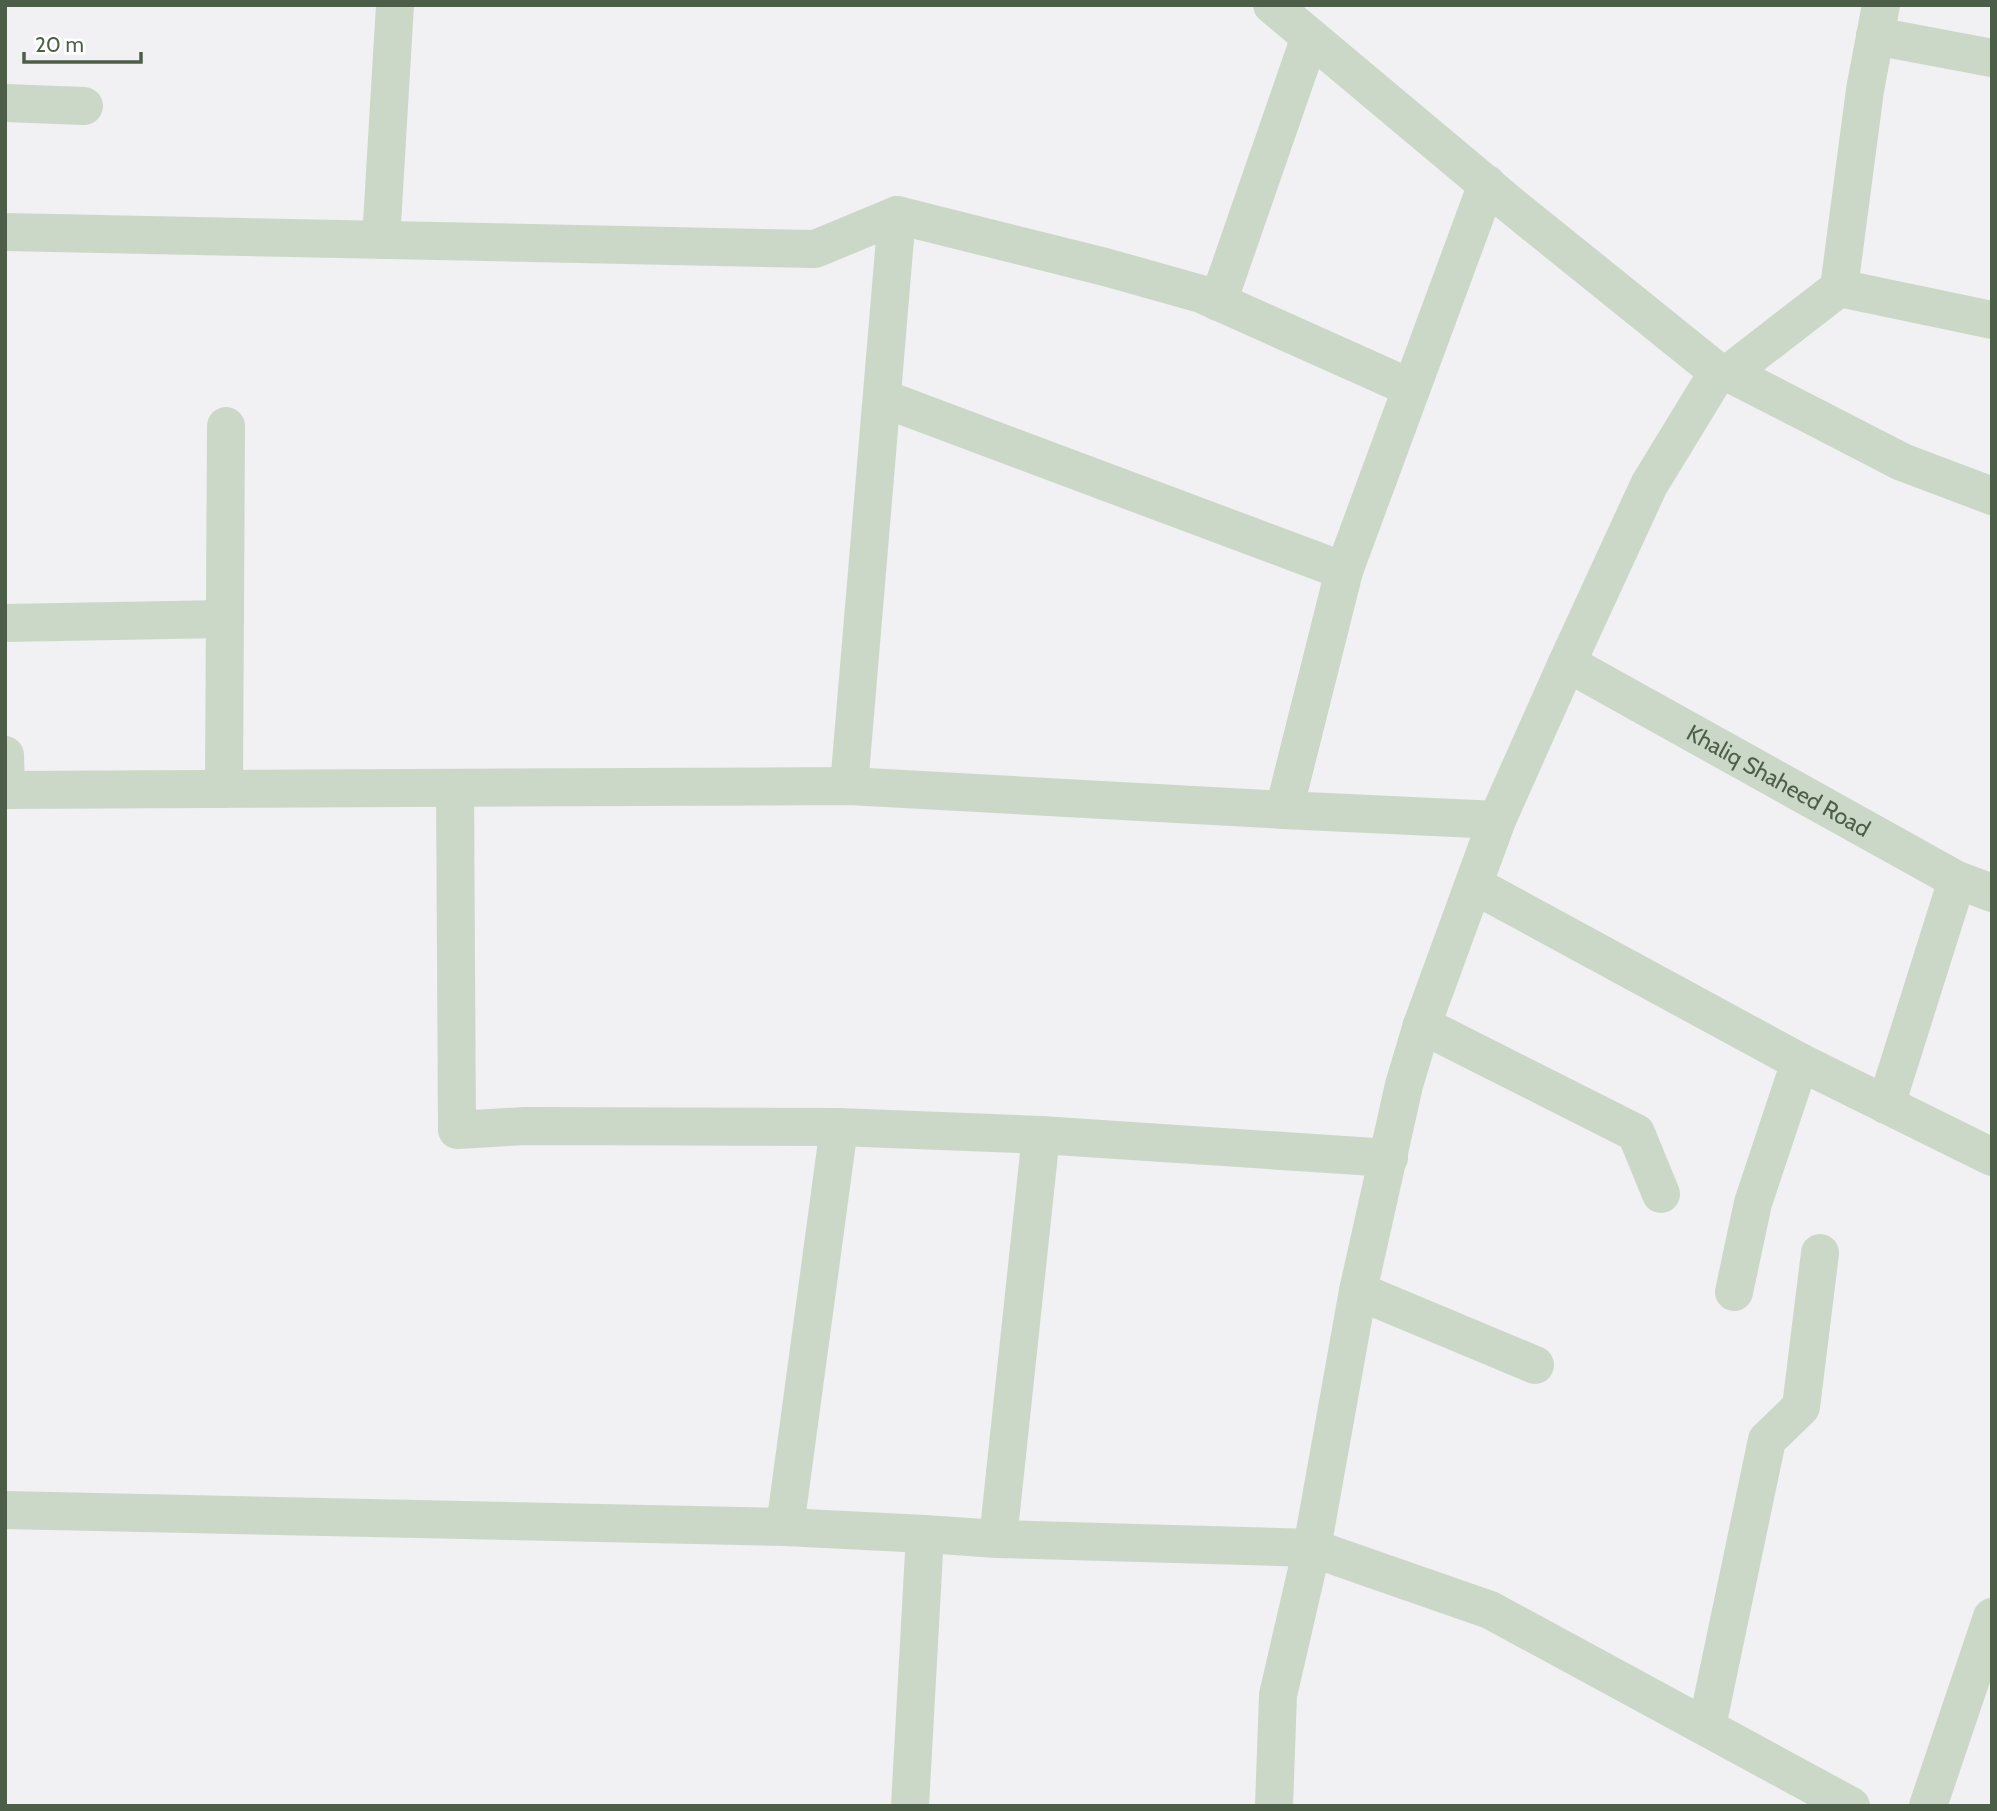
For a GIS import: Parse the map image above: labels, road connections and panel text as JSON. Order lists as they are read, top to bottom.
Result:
{
  "streets": {
    "street": ["Khaliq Shaheed Road"]
  },
  "scale_bar": "20 m"
}
